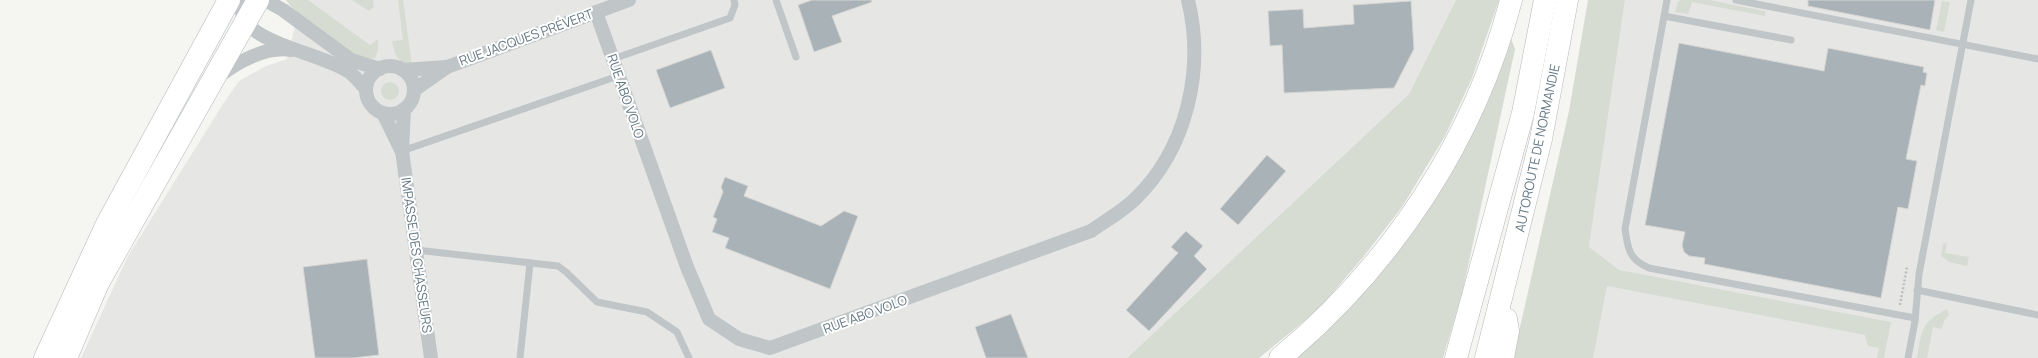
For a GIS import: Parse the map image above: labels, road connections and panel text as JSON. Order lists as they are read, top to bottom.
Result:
{
  "streets": {
    "main road": ["AUTOROUTE DE NORMANDIE"],
    "street": ["RUE JACQUES PRÉVERT", "RUE ABO VOLO", "IMPASSE DES CHASSEURS"]
  },
  "crossings": [
    ["RUE JACQUES PRÉVERT", "RUE ABO VOLO"],
    ["RUE JACQUES PRÉVERT", "IMPASSE DES CHASSEURS"]
  ]
}
